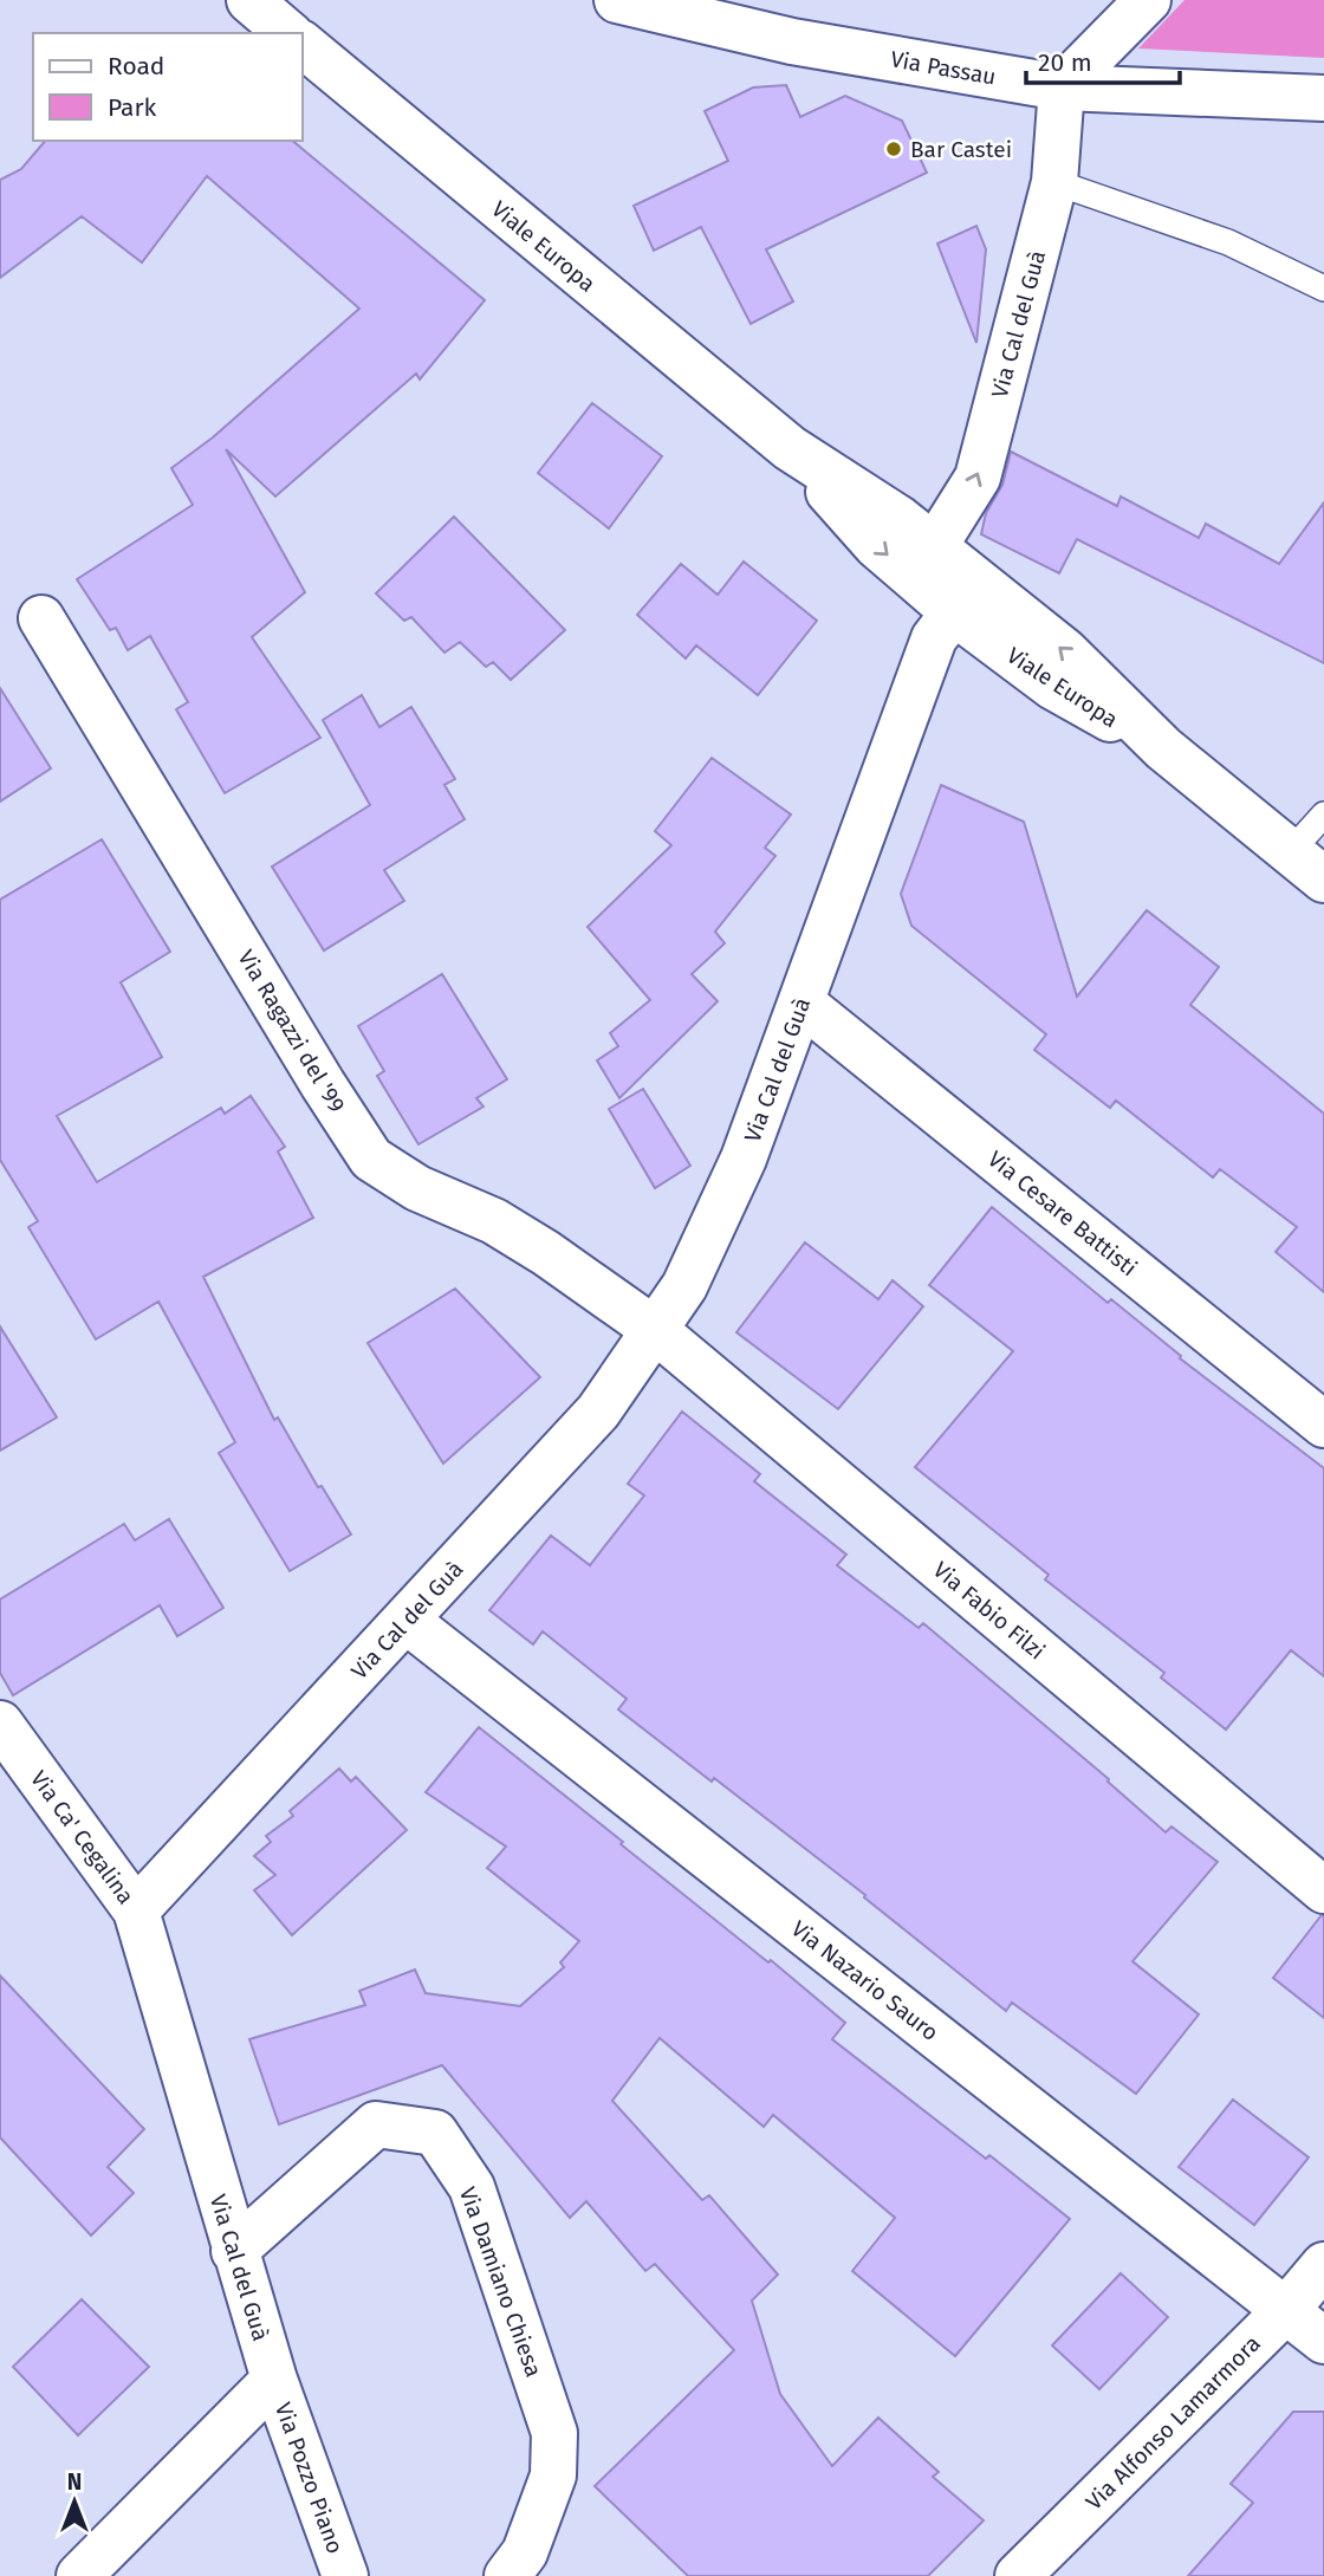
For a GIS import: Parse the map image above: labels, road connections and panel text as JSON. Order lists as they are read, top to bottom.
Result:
{
  "streets": {
    "street": [
      "Via Passau",
      "Viale Europa",
      "Via Cal del Guà",
      "Via Ragazzi del '99",
      "Via Cesare Battisti",
      "Via Fabio Filzi",
      "Via Ca' Cegalina",
      "Via Nazario Sauro",
      "Via Damiano Chiesa",
      "Via Alfonso Lamarmora",
      "Via Pozzo Piano"
    ]
  },
  "crossings": [
    ["Via Passau", "Via Cal del Guà"],
    ["Viale Europa", "Via Cal del Guà"],
    ["Via Cal del Guà", "Via Ragazzi del '99"],
    ["Via Cal del Guà", "Via Cesare Battisti"],
    ["Via Cal del Guà", "Via Fabio Filzi"],
    ["Via Cal del Guà", "Via Ca' Cegalina"],
    ["Via Cal del Guà", "Via Nazario Sauro"],
    ["Via Cal del Guà", "Via Damiano Chiesa"],
    ["Via Cal del Guà", "Via Pozzo Piano"],
    ["Via Ragazzi del '99", "Via Fabio Filzi"],
    ["Via Nazario Sauro", "Via Alfonso Lamarmora"]
  ],
  "places": ["Bar Castei"],
  "legend": ["Road", "Park"],
  "scale_bar": "20 m",
  "north": "top"
}
